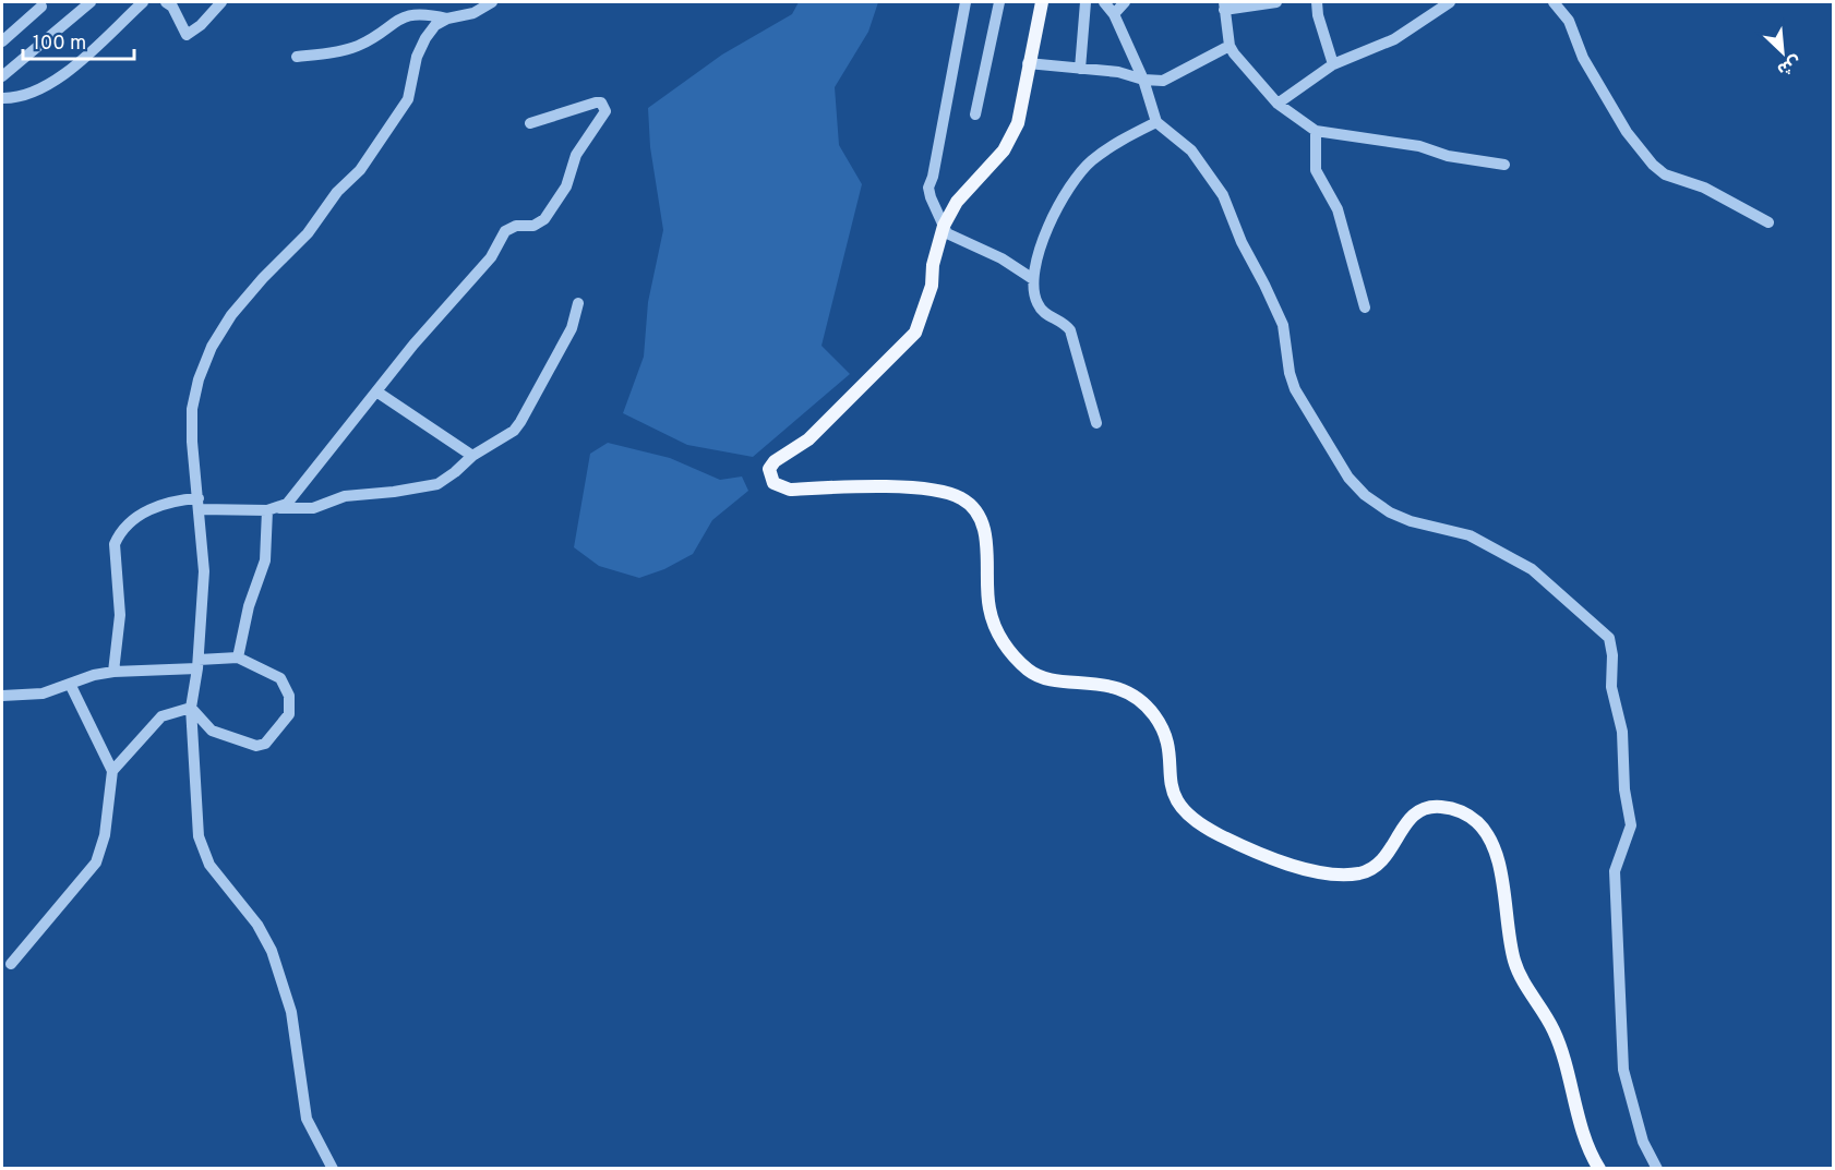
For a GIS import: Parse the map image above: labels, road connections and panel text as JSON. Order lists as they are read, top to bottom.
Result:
{
  "scale_bar": "100 m",
  "north": "bottom right"
}
